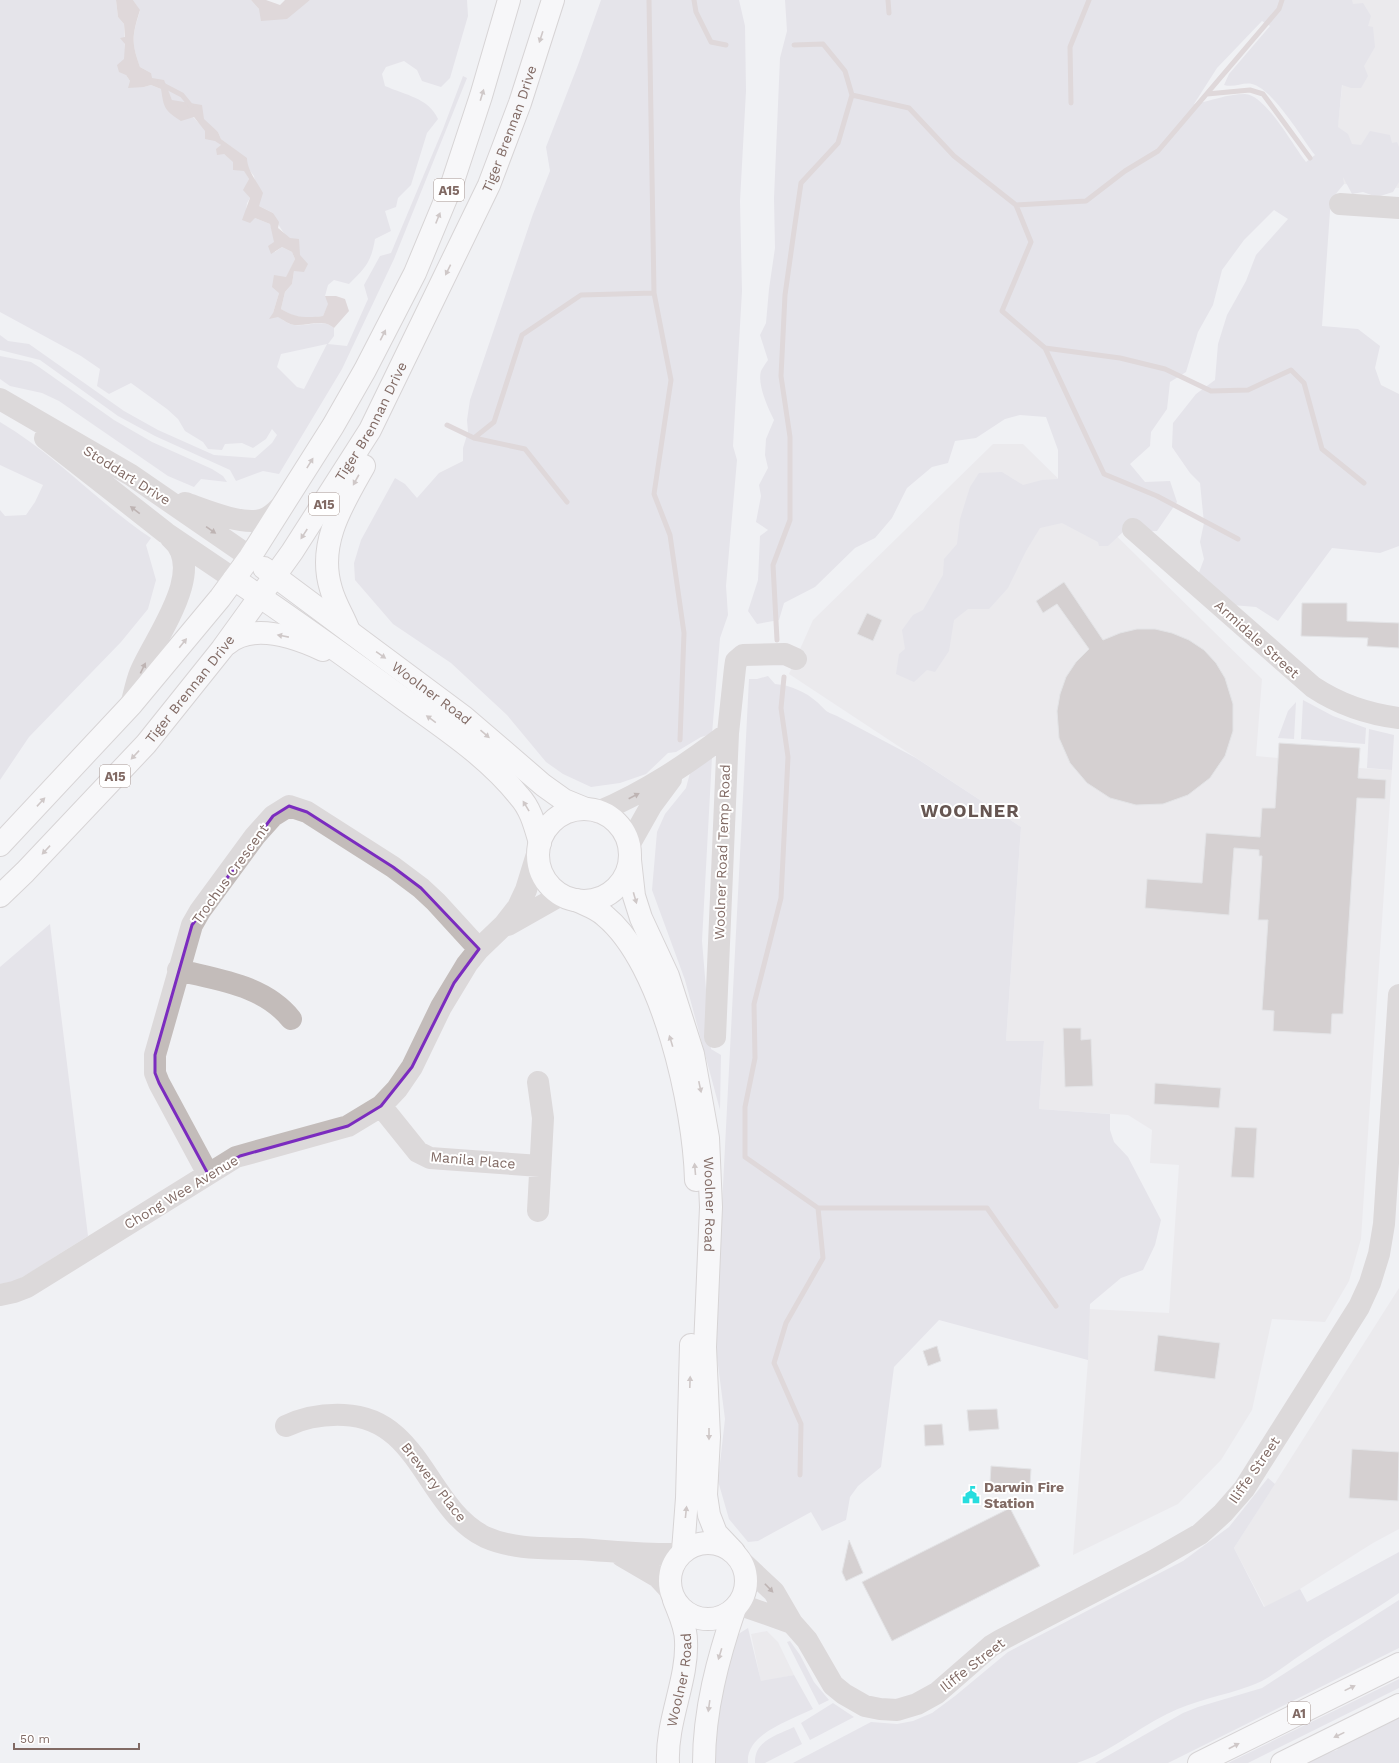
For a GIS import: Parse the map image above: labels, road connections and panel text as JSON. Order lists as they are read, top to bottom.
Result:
{
  "streets": {
    "main road": [
      "Tiger Brennan Drive",
      "A15",
      "Woolner Road",
      "A1"
    ],
    "street": [
      "Stoddart Drive",
      "Armidale Street",
      "Woolner Road Temp Road",
      "Trochus Crescent",
      "Manila Place",
      "Chong Wee Avenue",
      "Iliffe Street",
      "Brewery Place"
    ]
  },
  "crossings": [
    ["Tiger Brennan Drive", "Stoddart Drive"],
    ["Tiger Brennan Drive", "Woolner Road"],
    ["Stoddart Drive", "Woolner Road"],
    ["Woolner Road", "Chong Wee Avenue"],
    ["Woolner Road", "Iliffe Street"],
    ["Woolner Road", "Brewery Place"],
    ["Trochus Crescent", "Chong Wee Avenue"],
    ["Manila Place", "Chong Wee Avenue"],
    ["Iliffe Street", "Brewery Place"]
  ],
  "districts": ["WOOLNER"],
  "places": {
    "public building": ["Darwin Fire Station"]
  },
  "scale_bar": "50 m"
}
